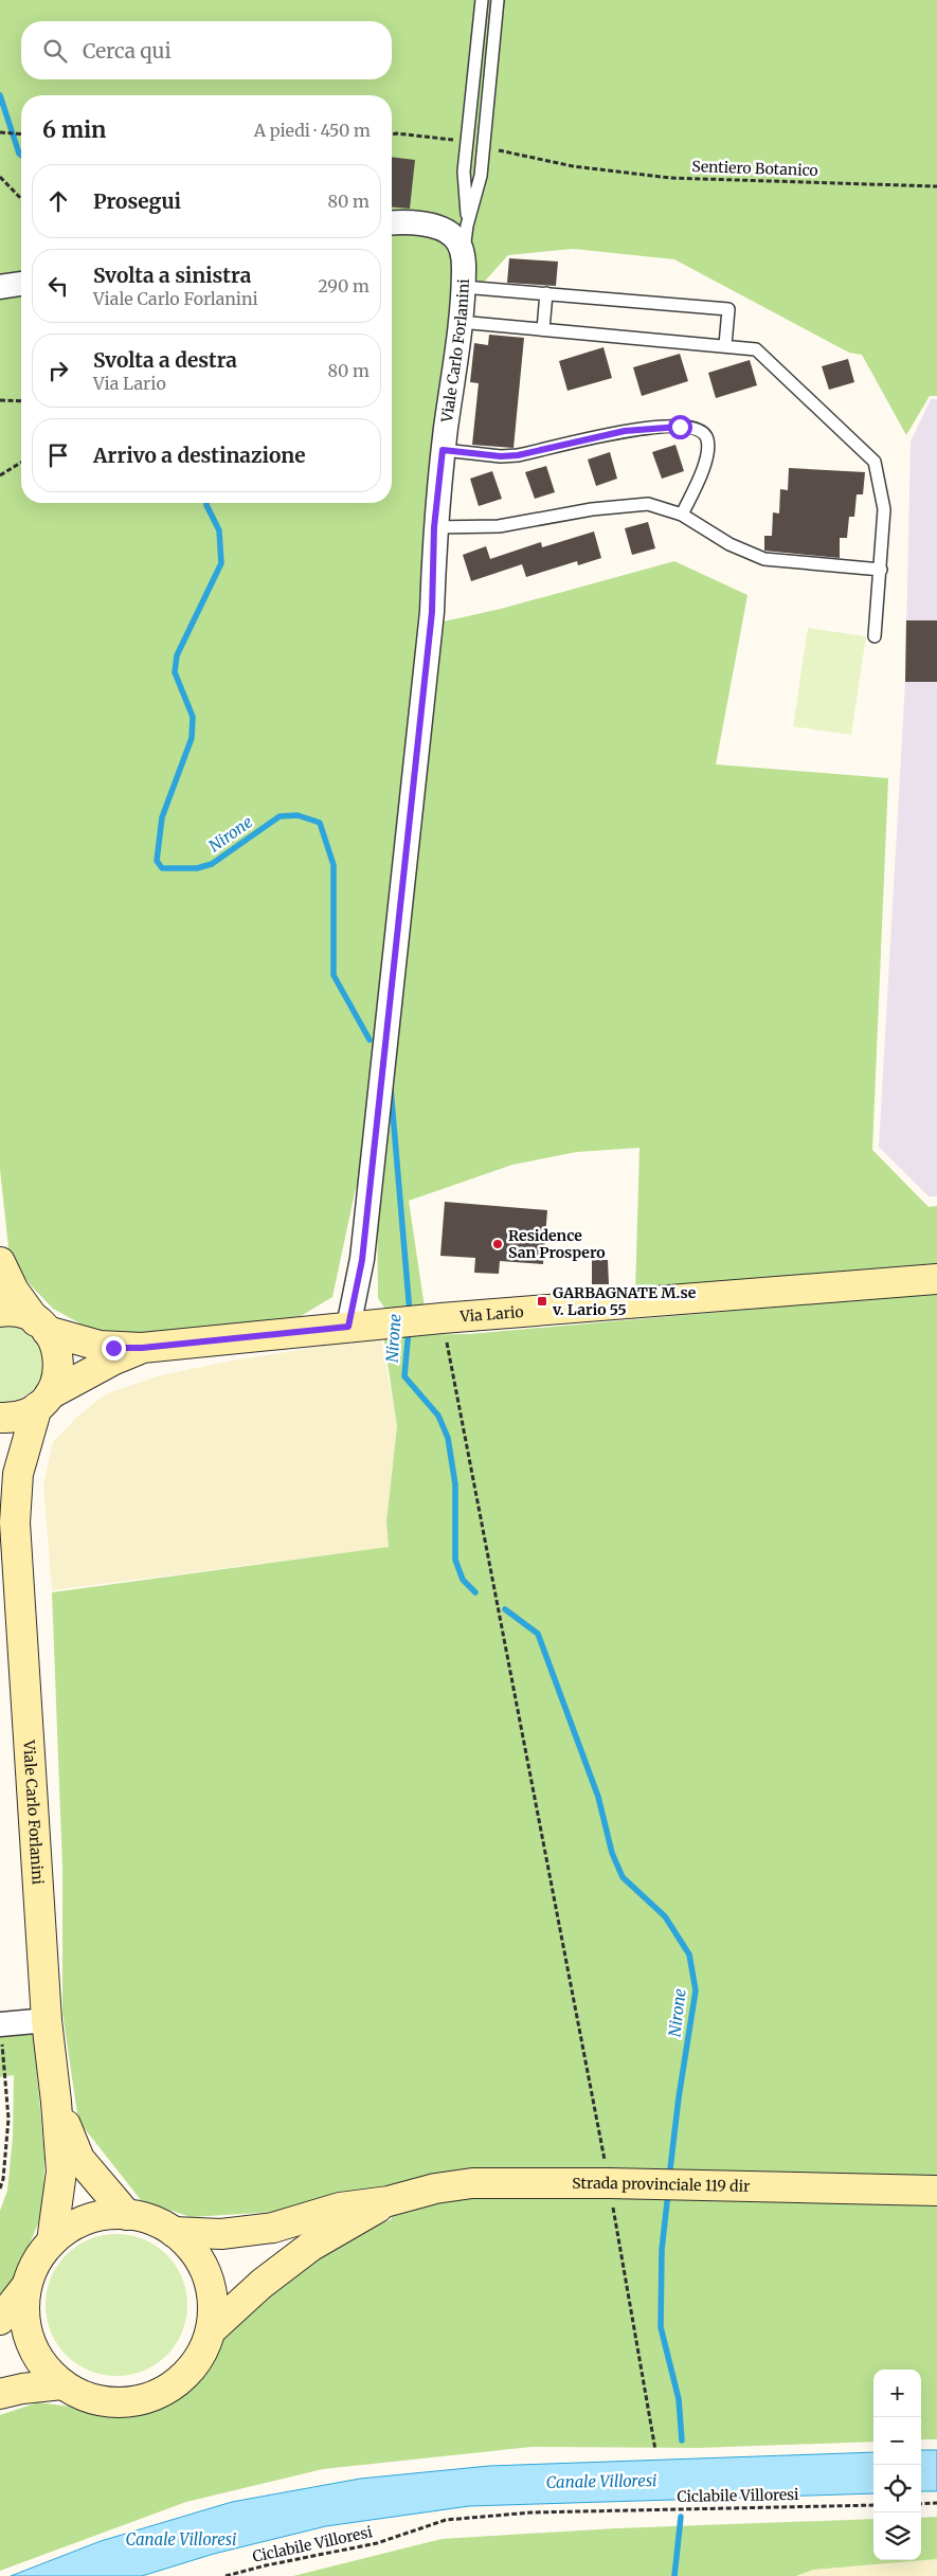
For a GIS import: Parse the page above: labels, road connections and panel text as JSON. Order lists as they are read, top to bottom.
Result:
{
  "streets": {
    "street": ["Viale Carlo Forlanini", "Via Lario", "Strada provinciale 119 dir"],
    "path": ["Sentiero Botanico", "Ciclabile Villoresi"]
  },
  "crossings": [
    ["Viale Carlo Forlanini", "Via Lario"],
    ["Viale Carlo Forlanini", "Strada provinciale 119 dir"]
  ],
  "water": ["Nirone", "Canale Villoresi"],
  "places": {
    "other": ["Residence San Prospero"],
    "transit": ["GARBAGNATE M.se v. Lario 55"]
  },
  "page": {
    "search": "Cerca qui",
    "heading": ["6 min", "A piedi · 450 m"],
    "list": [
      ["Prosegui", "80 m"],
      ["Svolta a sinistra", "Viale Carlo Forlanini", "290 m"],
      ["Svolta a destra", "Via Lario", "80 m"],
      "Arrivo a destinazione"
    ],
    "map_buttons": ["+", "−"]
  }
}
